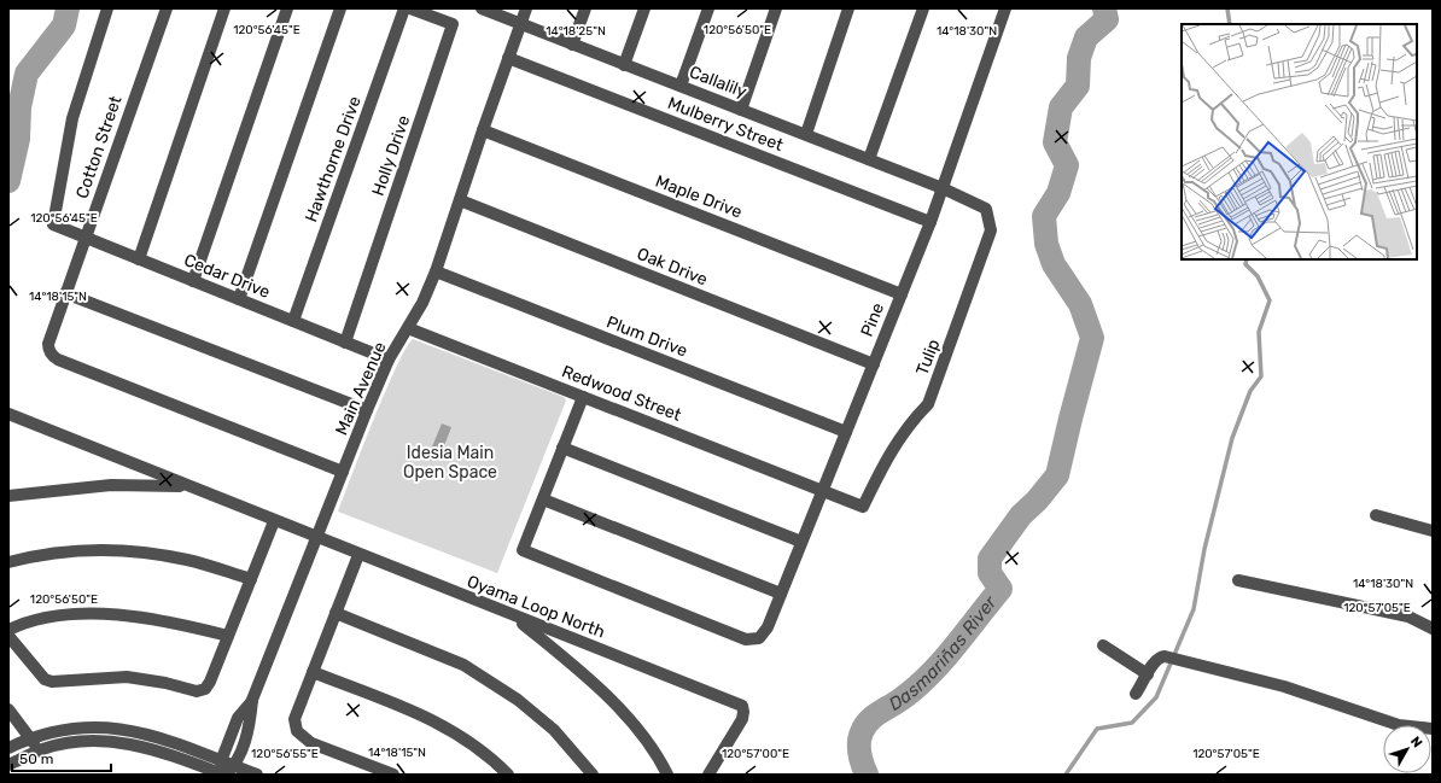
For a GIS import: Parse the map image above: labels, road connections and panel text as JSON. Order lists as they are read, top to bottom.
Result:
{
  "streets": {
    "street": [
      "Callalily",
      "Mulberry Street",
      "Cotton Street",
      "Holly Drive",
      "Hawthorne Drive",
      "Maple Drive",
      "Oak Drive",
      "Cedar Drive",
      "Pine",
      "Plum Drive",
      "Tulip",
      "Main Avenue",
      "Redwood Street",
      "Oyama Loop North"
    ]
  },
  "crossings": [
    ["Callalily", "Pine"],
    ["Callalily", "Tulip"],
    ["Callalily", "Main Avenue"],
    ["Mulberry Street", "Pine"],
    ["Mulberry Street", "Main Avenue"],
    ["Cotton Street", "Cedar Drive"],
    ["Cotton Street", "Main Avenue"],
    ["Holly Drive", "Cedar Drive"],
    ["Hawthorne Drive", "Cedar Drive"],
    ["Maple Drive", "Pine"],
    ["Maple Drive", "Main Avenue"],
    ["Oak Drive", "Pine"],
    ["Oak Drive", "Main Avenue"],
    ["Cedar Drive", "Main Avenue"],
    ["Pine", "Plum Drive"],
    ["Pine", "Tulip"],
    ["Pine", "Redwood Street"],
    ["Plum Drive", "Main Avenue"],
    ["Tulip", "Redwood Street"],
    ["Main Avenue", "Redwood Street"],
    ["Main Avenue", "Oyama Loop North"]
  ],
  "water": ["Dasmariñas River"],
  "parks": ["Idesia Main Open Space"],
  "scale_bar": "50 m",
  "north": "top right",
  "coordinates": [
    "120°56'45\"E",
    "120°56'50\"E",
    "14°18'25\"N",
    "14°18'30\"N",
    "14°18'15\"N",
    "120°57'05\"E",
    "120°56'55\"E",
    "120°57'00\"E"
  ]
}
